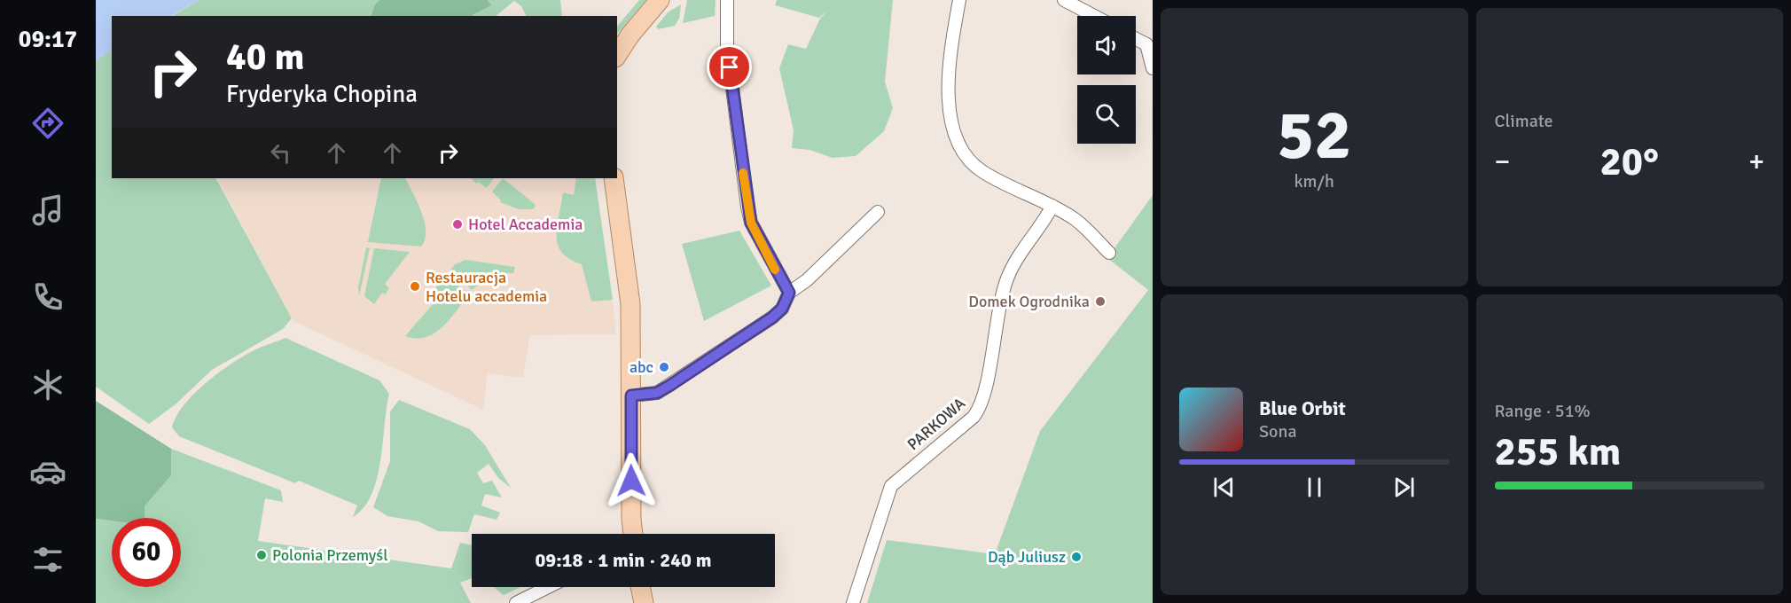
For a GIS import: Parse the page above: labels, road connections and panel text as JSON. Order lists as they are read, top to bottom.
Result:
{
  "streets": {
    "street": ["PARKOWA"]
  },
  "places": [
    "Hotel Accademia",
    "Restauracja Hotelu accademia",
    "Domek Ogrodnika",
    "abc",
    "Polonia Przemyśl",
    "Dąb Juliusz"
  ],
  "page": {
    "tabs": "09:17",
    "tile": [
      ["52", "km/h"],
      "Climate",
      ["Range · 51%", "255 km"]
    ],
    "turn": ["40 m", "Fryderyka Chopina"],
    "heat": ["−", "20°", "+"],
    "song": ["Blue Orbit", "Sona"],
    "limit": "60",
    "trip": "09:18 · 1 min · 240 m"
  }
}
